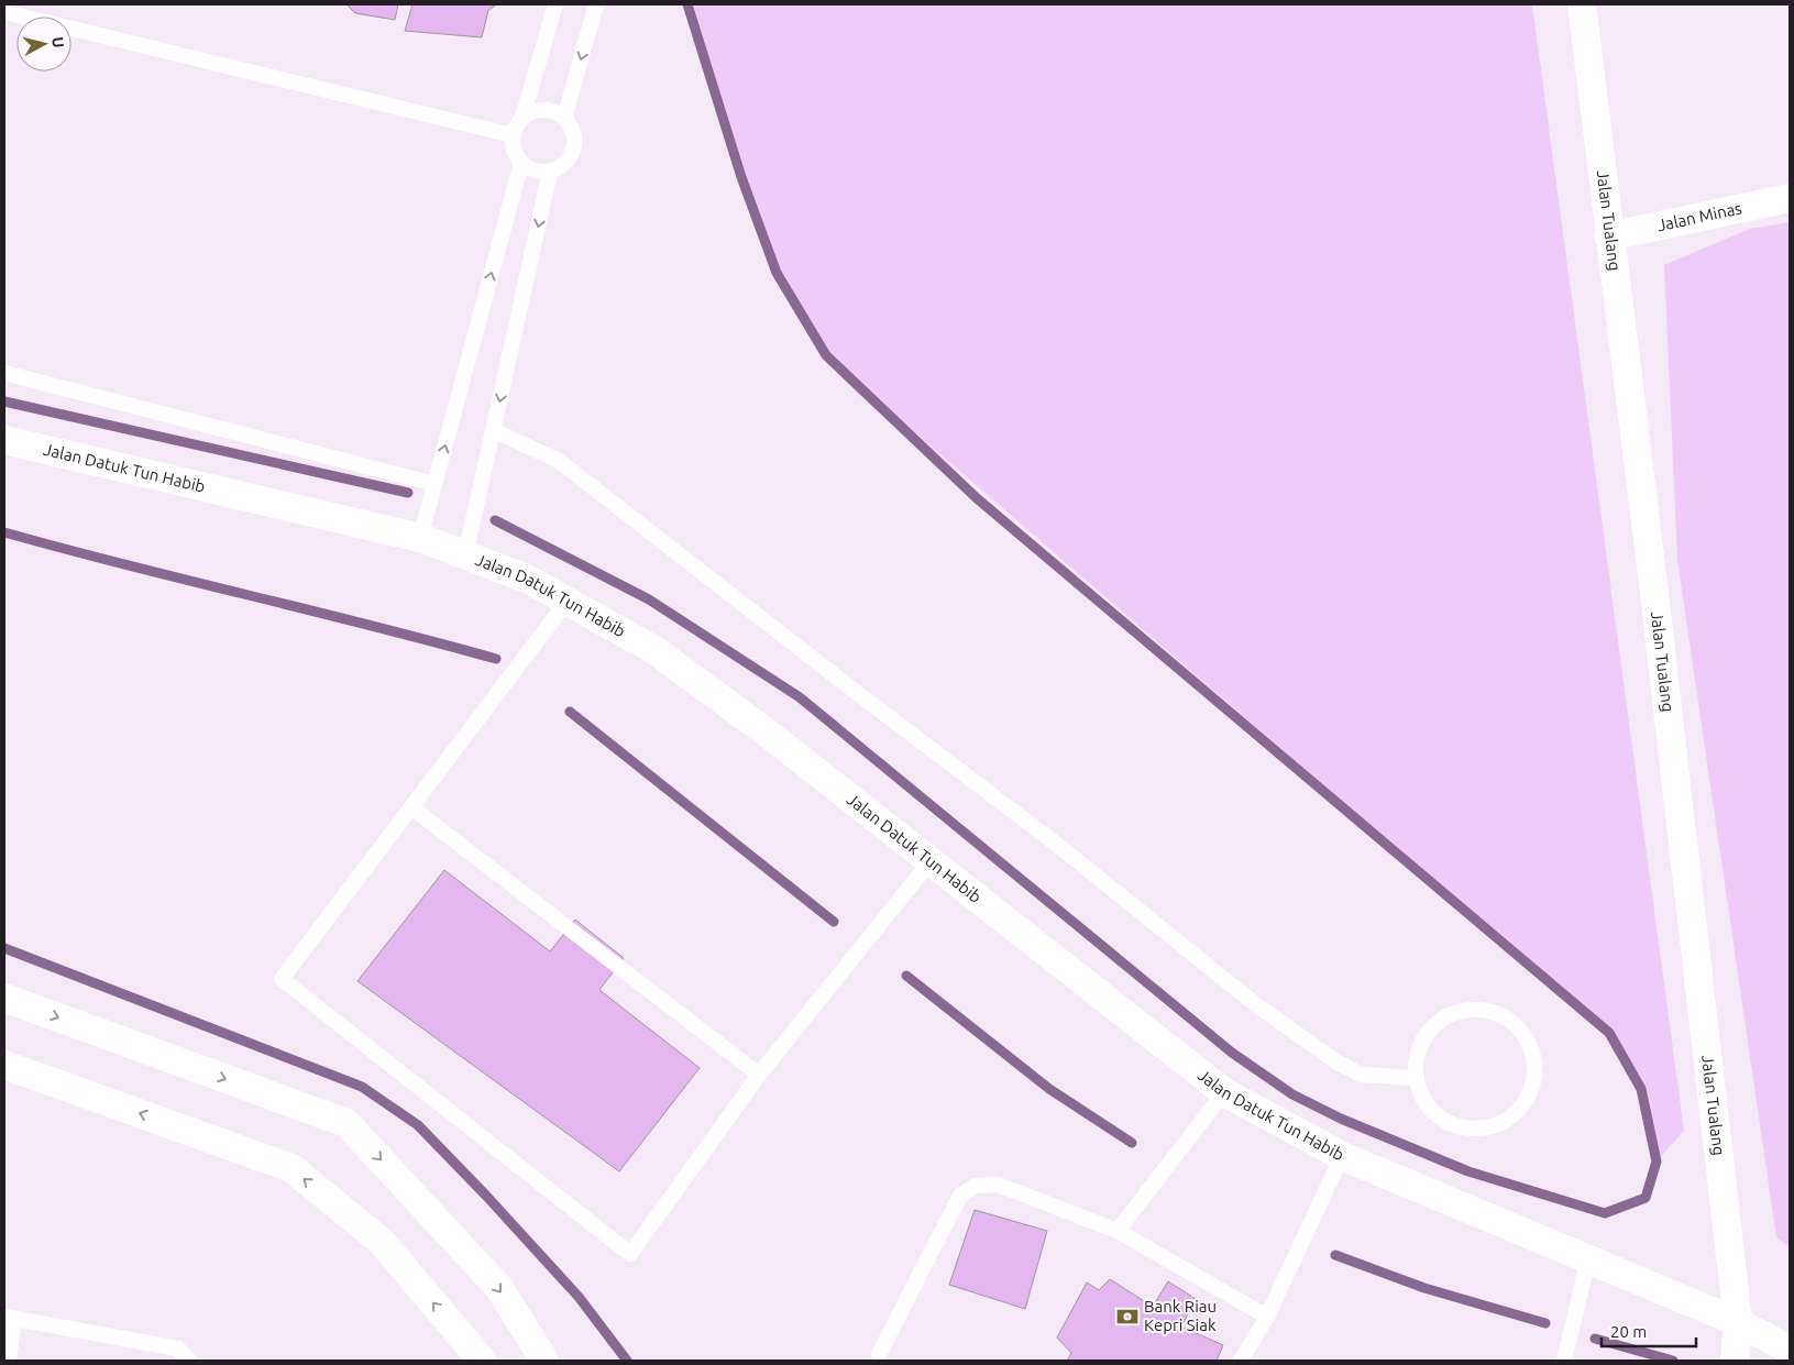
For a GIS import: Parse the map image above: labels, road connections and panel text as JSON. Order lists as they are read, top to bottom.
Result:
{
  "streets": {
    "street": ["Jalan Minas", "Jalan Tualang", "Jalan Datuk Tun Habib"]
  },
  "crossings": [
    ["Jalan Minas", "Jalan Tualang"],
    ["Jalan Tualang", "Jalan Datuk Tun Habib"]
  ],
  "places": {
    "bank": ["Bank Riau Kepri Siak"]
  },
  "scale_bar": "20 m",
  "north": "right"
}
